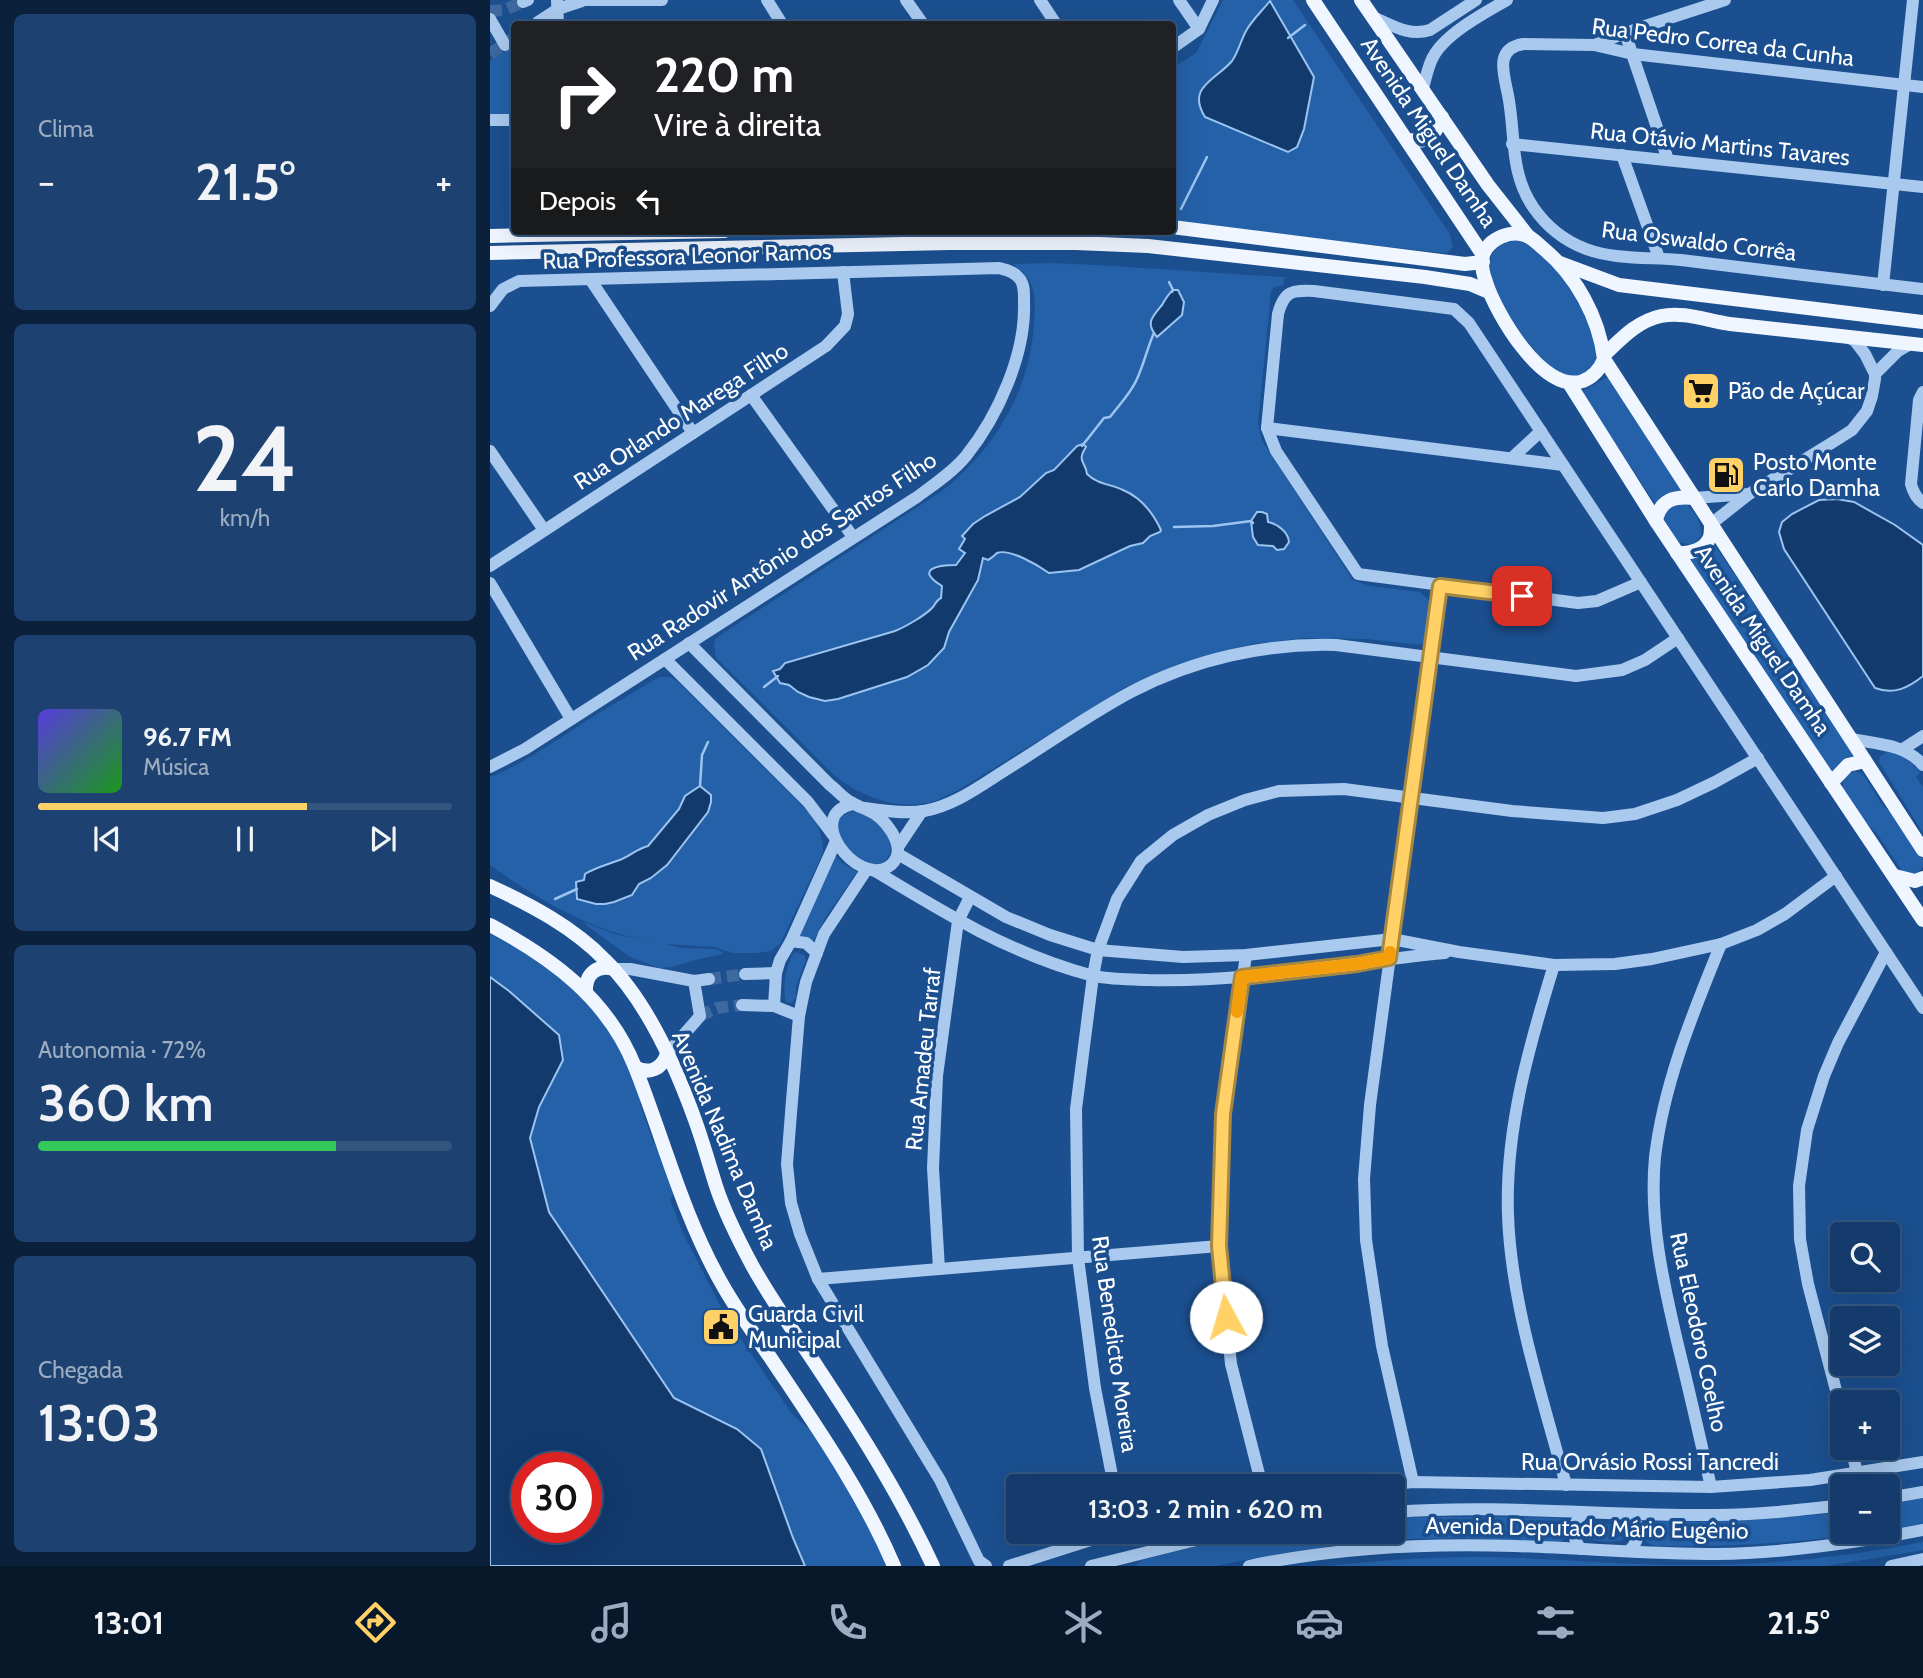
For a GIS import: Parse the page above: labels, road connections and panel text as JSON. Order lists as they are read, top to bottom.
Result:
{
  "streets": {
    "main road": ["Avenida Miguel Damha", "Avenida Nadima Damha"],
    "street": [
      "Rua Pedro Correa da Cunha",
      "Rua Otávio Martins Tavares",
      "Rua Oswaldo Corrêa",
      "Rua Professora Leonor Ramos",
      "Rua Orlando Marega Filho",
      "Rua Radovir Antônio dos Santos Filho",
      "Rua Amadeu Tarraf",
      "Rua Eleodoro Coelho",
      "Rua Benedicto Moreira",
      "Rua Orvásio Rossi Tancredi",
      "Avenida Deputado Mário Eugênio"
    ]
  },
  "crossings": [
    ["Rua Pedro Correa da Cunha", "Rua Oswaldo Corrêa"],
    ["Rua Otávio Martins Tavares", "Rua Oswaldo Corrêa"],
    ["Rua Professora Leonor Ramos", "Rua Orlando Marega Filho"],
    ["Rua Professora Leonor Ramos", "Rua Radovir Antônio dos Santos Filho"],
    ["Rua Eleodoro Coelho", "Rua Orvásio Rossi Tancredi"]
  ],
  "places": {
    "supermarket": ["Pão de Açúcar"],
    "fuel station": ["Posto Monte Carlo Damha"],
    "public building": ["Guarda Civil Municipal"]
  },
  "page": {
    "tile": [
      "Clima",
      ["24", "km/h"],
      ["Autonomia · 72%", "360 km"],
      ["Chegada", "13:03"]
    ],
    "turn": ["220 m", "Vire à direita"],
    "heat": ["−", "21.5°", "+"],
    "then": "Depois",
    "song": ["96.7 FM", "Música"],
    "map_buttons": ["+", "−"],
    "limit": "30",
    "trip": "13:03 · 2 min · 620 m",
    "tabs": ["13:01", "21.5°"]
  }
}
